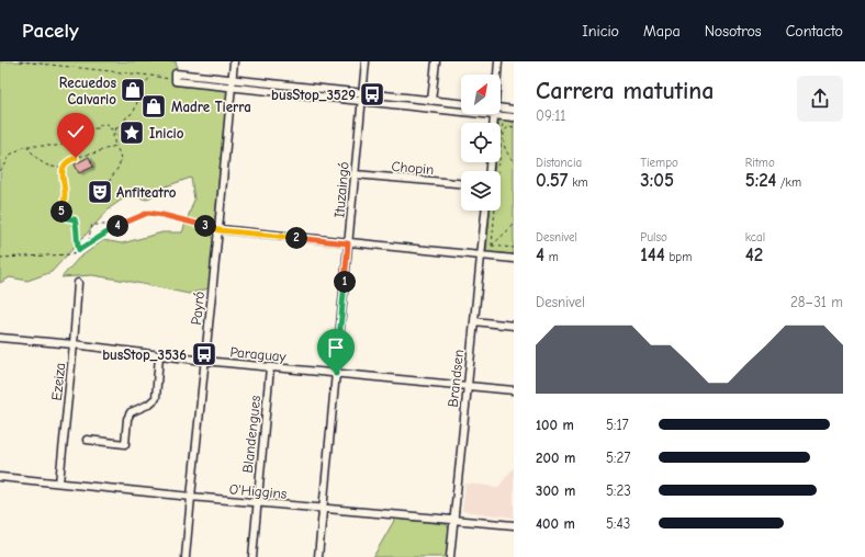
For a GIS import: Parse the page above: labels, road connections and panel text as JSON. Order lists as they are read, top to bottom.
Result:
{
  "streets": {
    "street": [
      "Chopin",
      "Ituzaingó",
      "Payró",
      "Paraguay",
      "Brandsen",
      "Ezeiza",
      "Blandengues",
      "O'Higgins"
    ]
  },
  "crossings": [
    ["Chopin", "Ituzaingó"],
    ["Ituzaingó", "Paraguay"],
    ["Ituzaingó", "O'Higgins"],
    ["Payró", "Paraguay"],
    ["Payró", "O'Higgins"],
    ["Paraguay", "Brandsen"],
    ["Paraguay", "Ezeiza"],
    ["Paraguay", "Blandengues"],
    ["Brandsen", "O'Higgins"],
    ["Ezeiza", "O'Higgins"],
    ["Blandengues", "O'Higgins"]
  ],
  "places": {
    "shop": ["Recuedos Calvario", "Madre Tierra"],
    "bus stop": ["busStop_3529", "busStop_3536"],
    "place": ["Inicio"],
    "theatre": ["Anfiteatro"]
  },
  "north": "top right",
  "page": {
    "header": "Pacely",
    "nav": [
      "Inicio",
      "Mapa",
      "Nosotros",
      "Contacto"
    ],
    "heading": ["Carrera matutina", "09:11"],
    "stats": [
      ["Distancia", "0.57 km"],
      ["Tiempo", "3:05"],
      ["Ritmo", "5:24 /km"],
      ["Desnivel", "4 m"],
      ["Pulso", "144 bpm"],
      ["kcal", "42"]
    ],
    "pins": [
      "5",
      "3",
      "4",
      "2",
      "1"
    ],
    "chart": ["Desnivel", "28–31 m"],
    "list": [
      {
        "name": "100 m",
        "note": "5:17"
      },
      {
        "name": "200 m",
        "note": "5:27"
      },
      {
        "name": "300 m",
        "note": "5:23"
      },
      {
        "name": "400 m",
        "note": "5:43"
      }
    ]
  }
}
